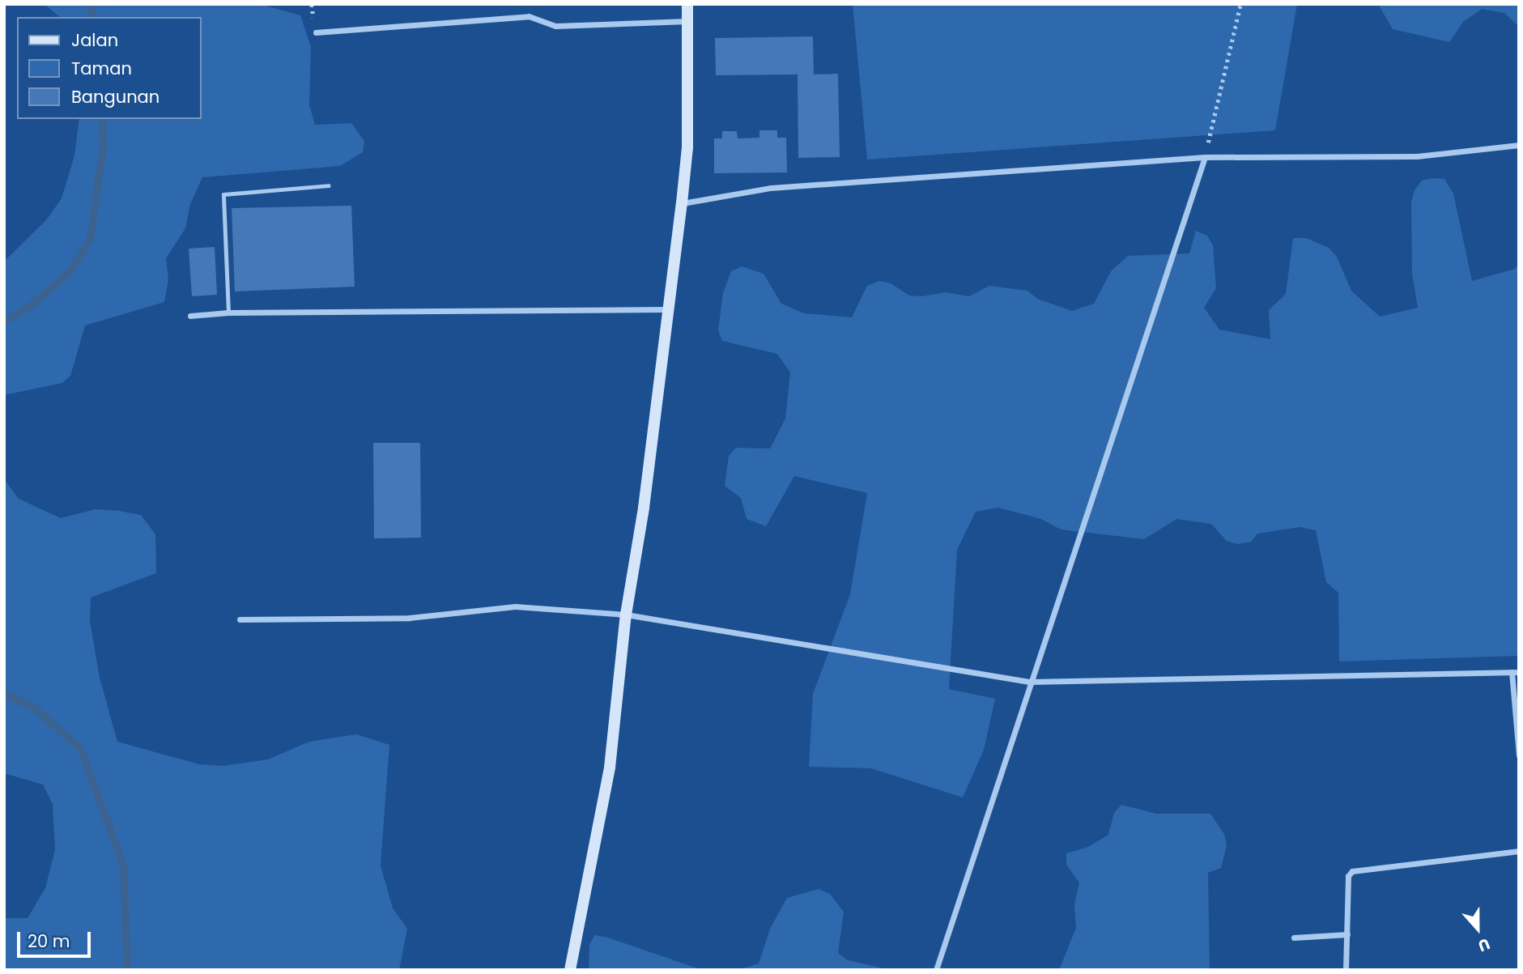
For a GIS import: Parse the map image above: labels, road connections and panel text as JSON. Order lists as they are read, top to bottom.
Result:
{
  "legend": ["Jalan", "Taman", "Bangunan"],
  "scale_bar": "20 m",
  "north": "bottom"
}
